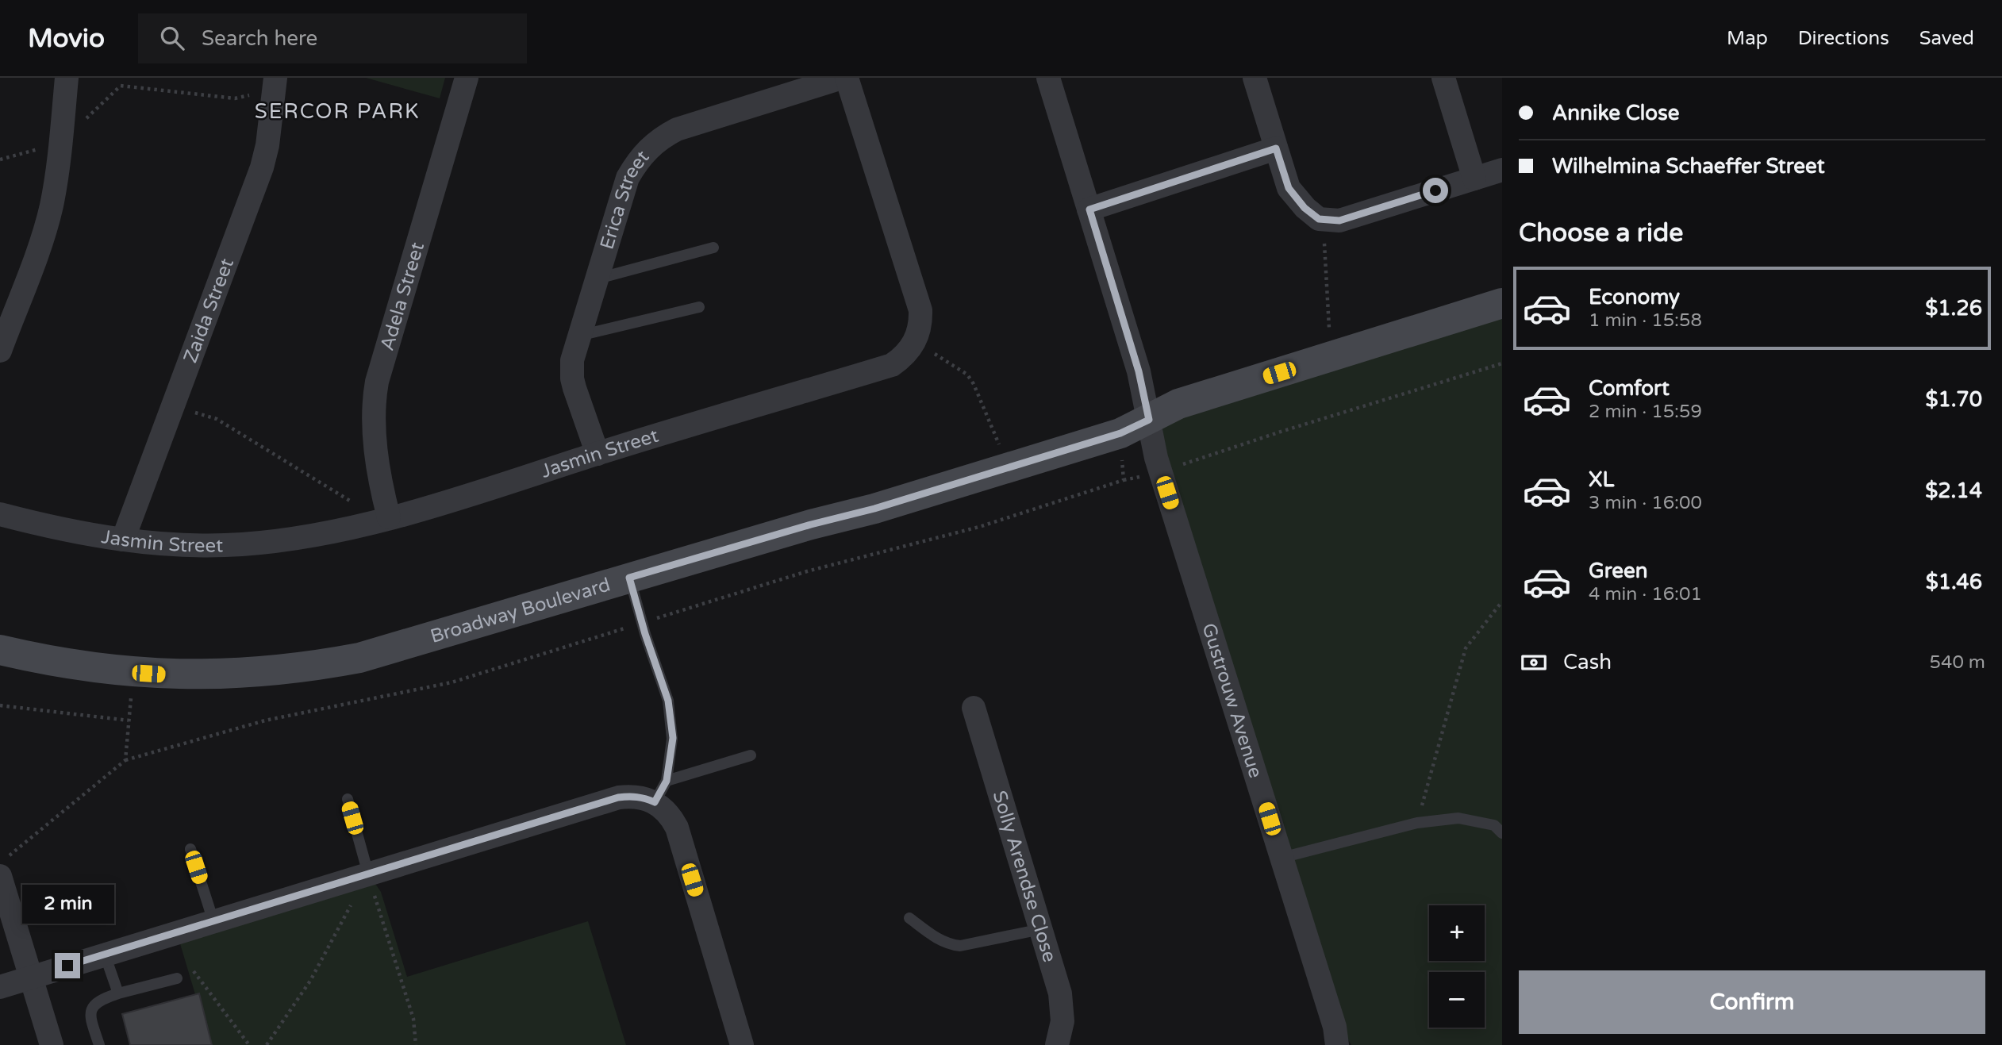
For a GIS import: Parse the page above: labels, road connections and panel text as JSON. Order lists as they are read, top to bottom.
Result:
{
  "streets": {
    "street": [
      "Erica Street",
      "Adela Street",
      "Zaida Street",
      "Jasmin Street",
      "Broadway Boulevard",
      "Gustrouw Avenue",
      "Solly Arendse Close"
    ]
  },
  "crossings": [
    ["Erica Street", "Jasmin Street"],
    ["Adela Street", "Jasmin Street"],
    ["Zaida Street", "Jasmin Street"],
    ["Broadway Boulevard", "Gustrouw Avenue"]
  ],
  "districts": ["SERCOR PARK"],
  "page": {
    "header": "Movio",
    "search": "Search here",
    "nav": ["Map", "Directions", "Saved"],
    "banner": ["Annike Close", "Wilhelmina Schaeffer Street"],
    "heading": "Choose a ride",
    "list": [
      {
        "name": "Economy",
        "note": "1 min · 15:58",
        "value": "$1.26"
      },
      {
        "name": "Comfort",
        "note": "2 min · 15:59",
        "value": "$1.70"
      },
      {
        "name": "XL",
        "note": "3 min · 16:00",
        "value": "$2.14"
      },
      {
        "name": "Green",
        "note": "4 min · 16:01",
        "value": "$1.46"
      }
    ],
    "pay": ["Cash", "540 m"],
    "bubble": "2 min",
    "map_buttons": ["+", "−"],
    "buttons": "Confirm"
  }
}
